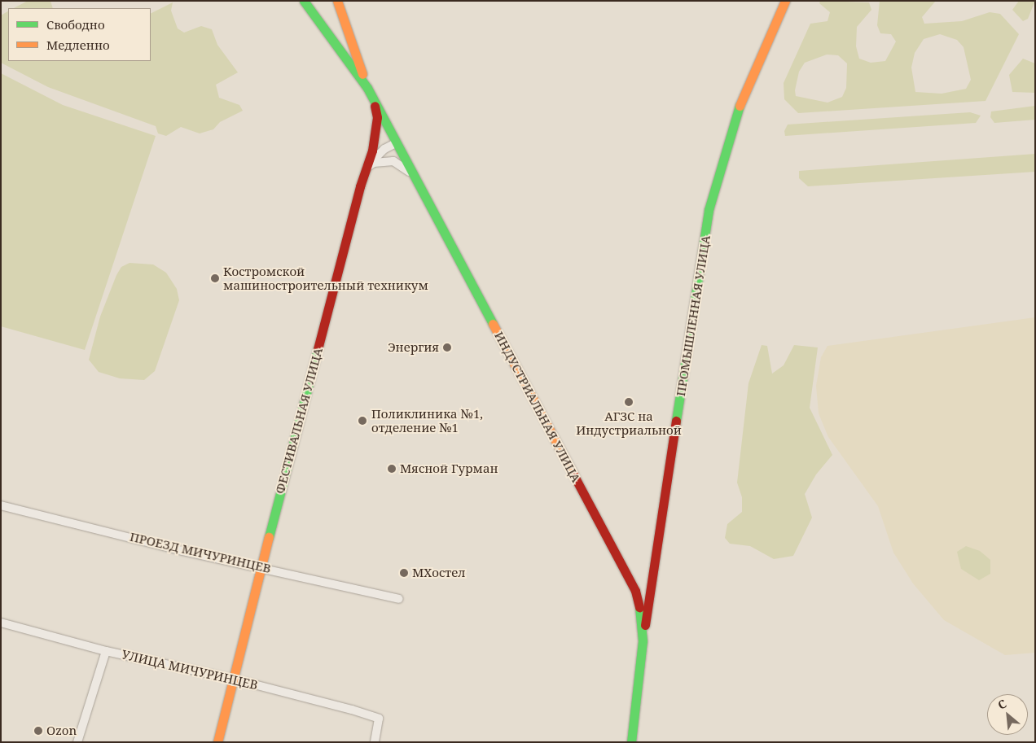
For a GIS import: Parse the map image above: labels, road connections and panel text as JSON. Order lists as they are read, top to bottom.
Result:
{
  "streets": {
    "main road": ["ПРОМЫШЛЕННАЯ УЛИЦА", "ИНДУСТРИАЛЬНАЯ УЛИЦА", "ФЕСТИВАЛЬНАЯ УЛИЦА"],
    "street": ["ПРОЕЗД МИЧУРИНЦЕВ", "УЛИЦА МИЧУРИНЦЕВ"]
  },
  "crossings": [
    ["ПРОМЫШЛЕННАЯ УЛИЦА", "ИНДУСТРИАЛЬНАЯ УЛИЦА"],
    ["ИНДУСТРИАЛЬНАЯ УЛИЦА", "ФЕСТИВАЛЬНАЯ УЛИЦА"],
    ["ФЕСТИВАЛЬНАЯ УЛИЦА", "ПРОЕЗД МИЧУРИНЦЕВ"],
    ["ФЕСТИВАЛЬНАЯ УЛИЦА", "УЛИЦА МИЧУРИНЦЕВ"]
  ],
  "places": [
    "Костромской машиностроительный техникум",
    "Энергия",
    "АГЗС на Индустриальной",
    "Поликлиника №1, отделение №1",
    "Мясной Гурман",
    "МХостел",
    "Ozon"
  ],
  "legend": ["Свободно", "Медленно"],
  "north": "top left"
}
